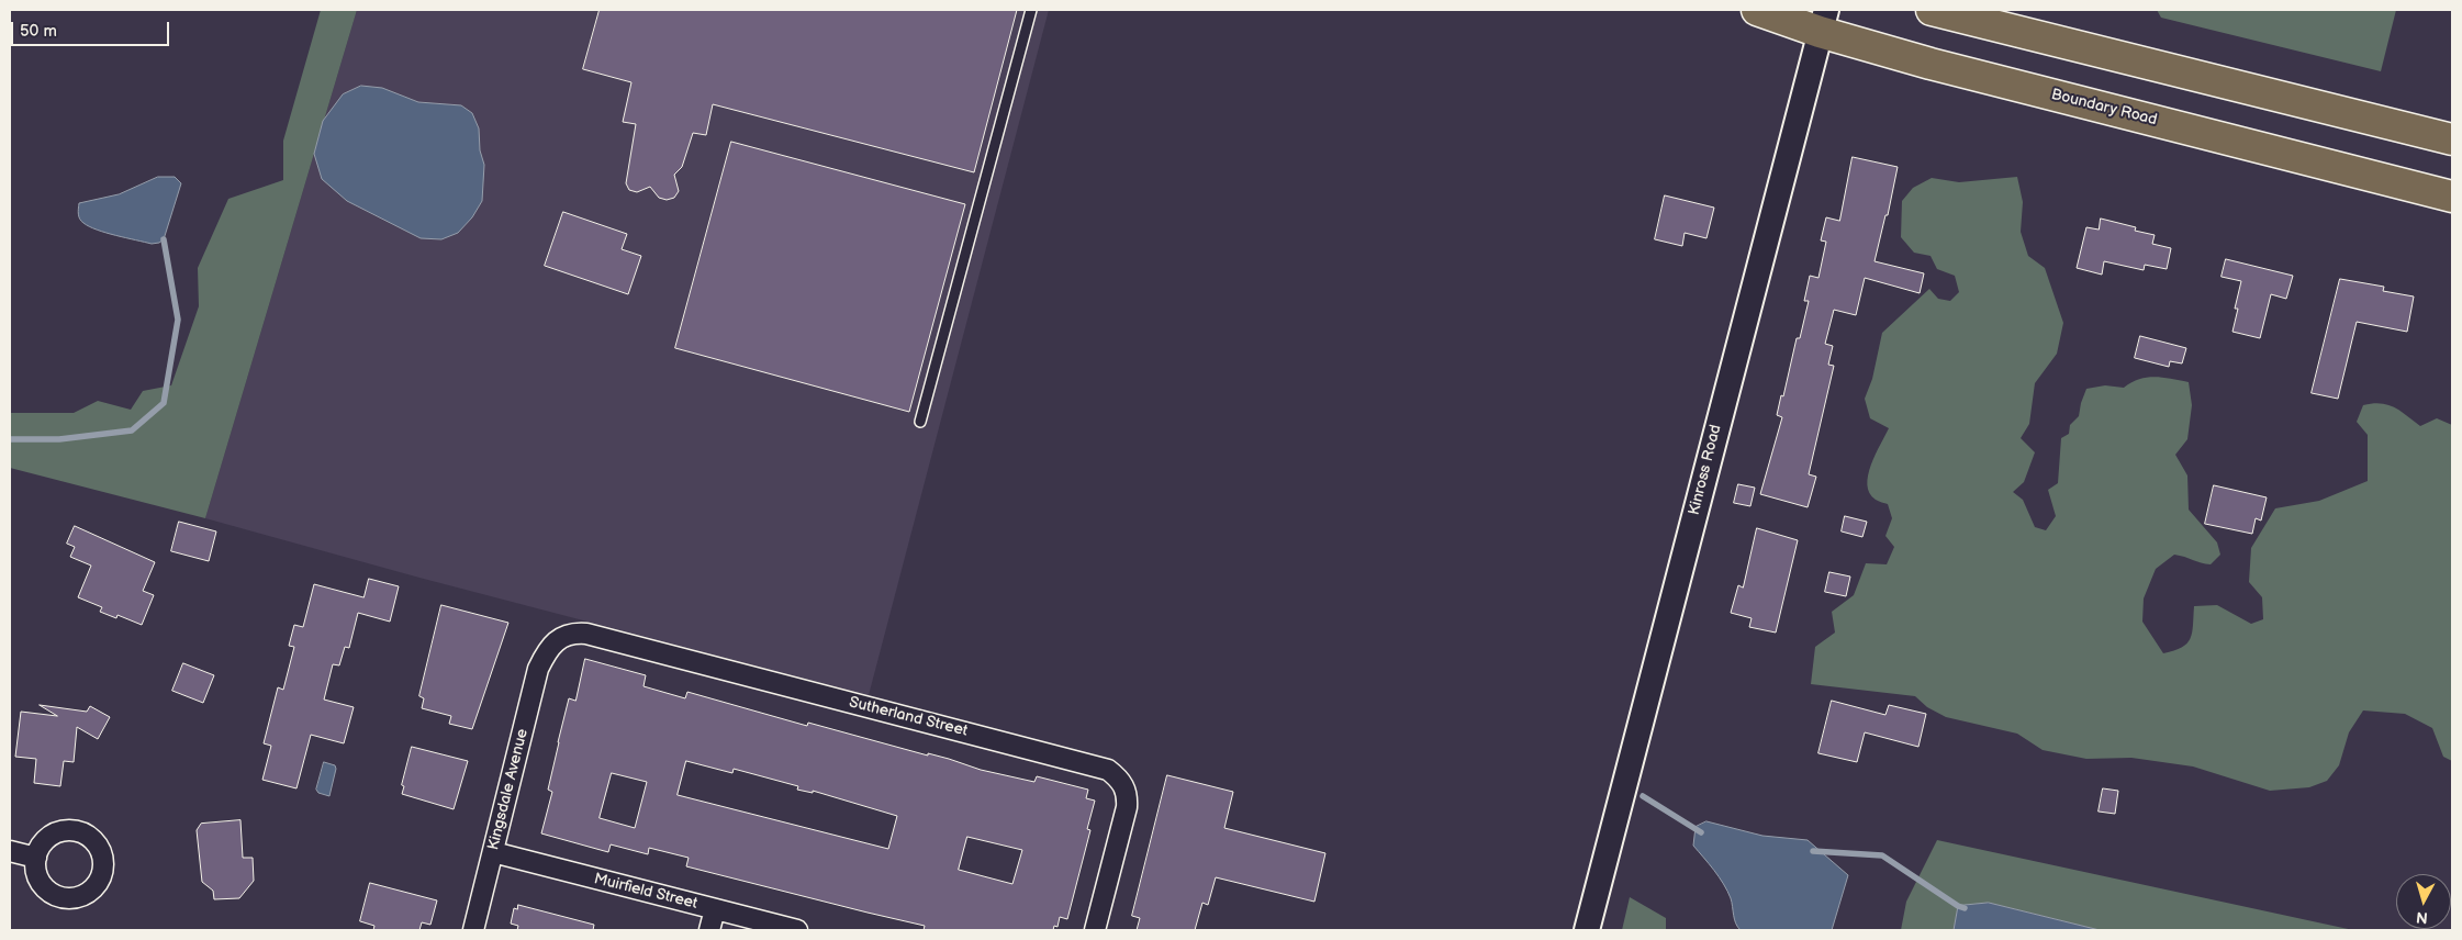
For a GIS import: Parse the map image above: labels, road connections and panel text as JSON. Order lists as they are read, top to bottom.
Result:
{
  "streets": {
    "highway": ["Boundary Road"],
    "street": [
      "Kinross Road",
      "Sutherland Street",
      "Kingsdale Avenue",
      "Muirfield Street"
    ]
  },
  "crossings": [
    ["Boundary Road", "Kinross Road"],
    ["Sutherland Street", "Kingsdale Avenue"],
    ["Kingsdale Avenue", "Muirfield Street"]
  ],
  "scale_bar": "50 m",
  "north": "bottom"
}
